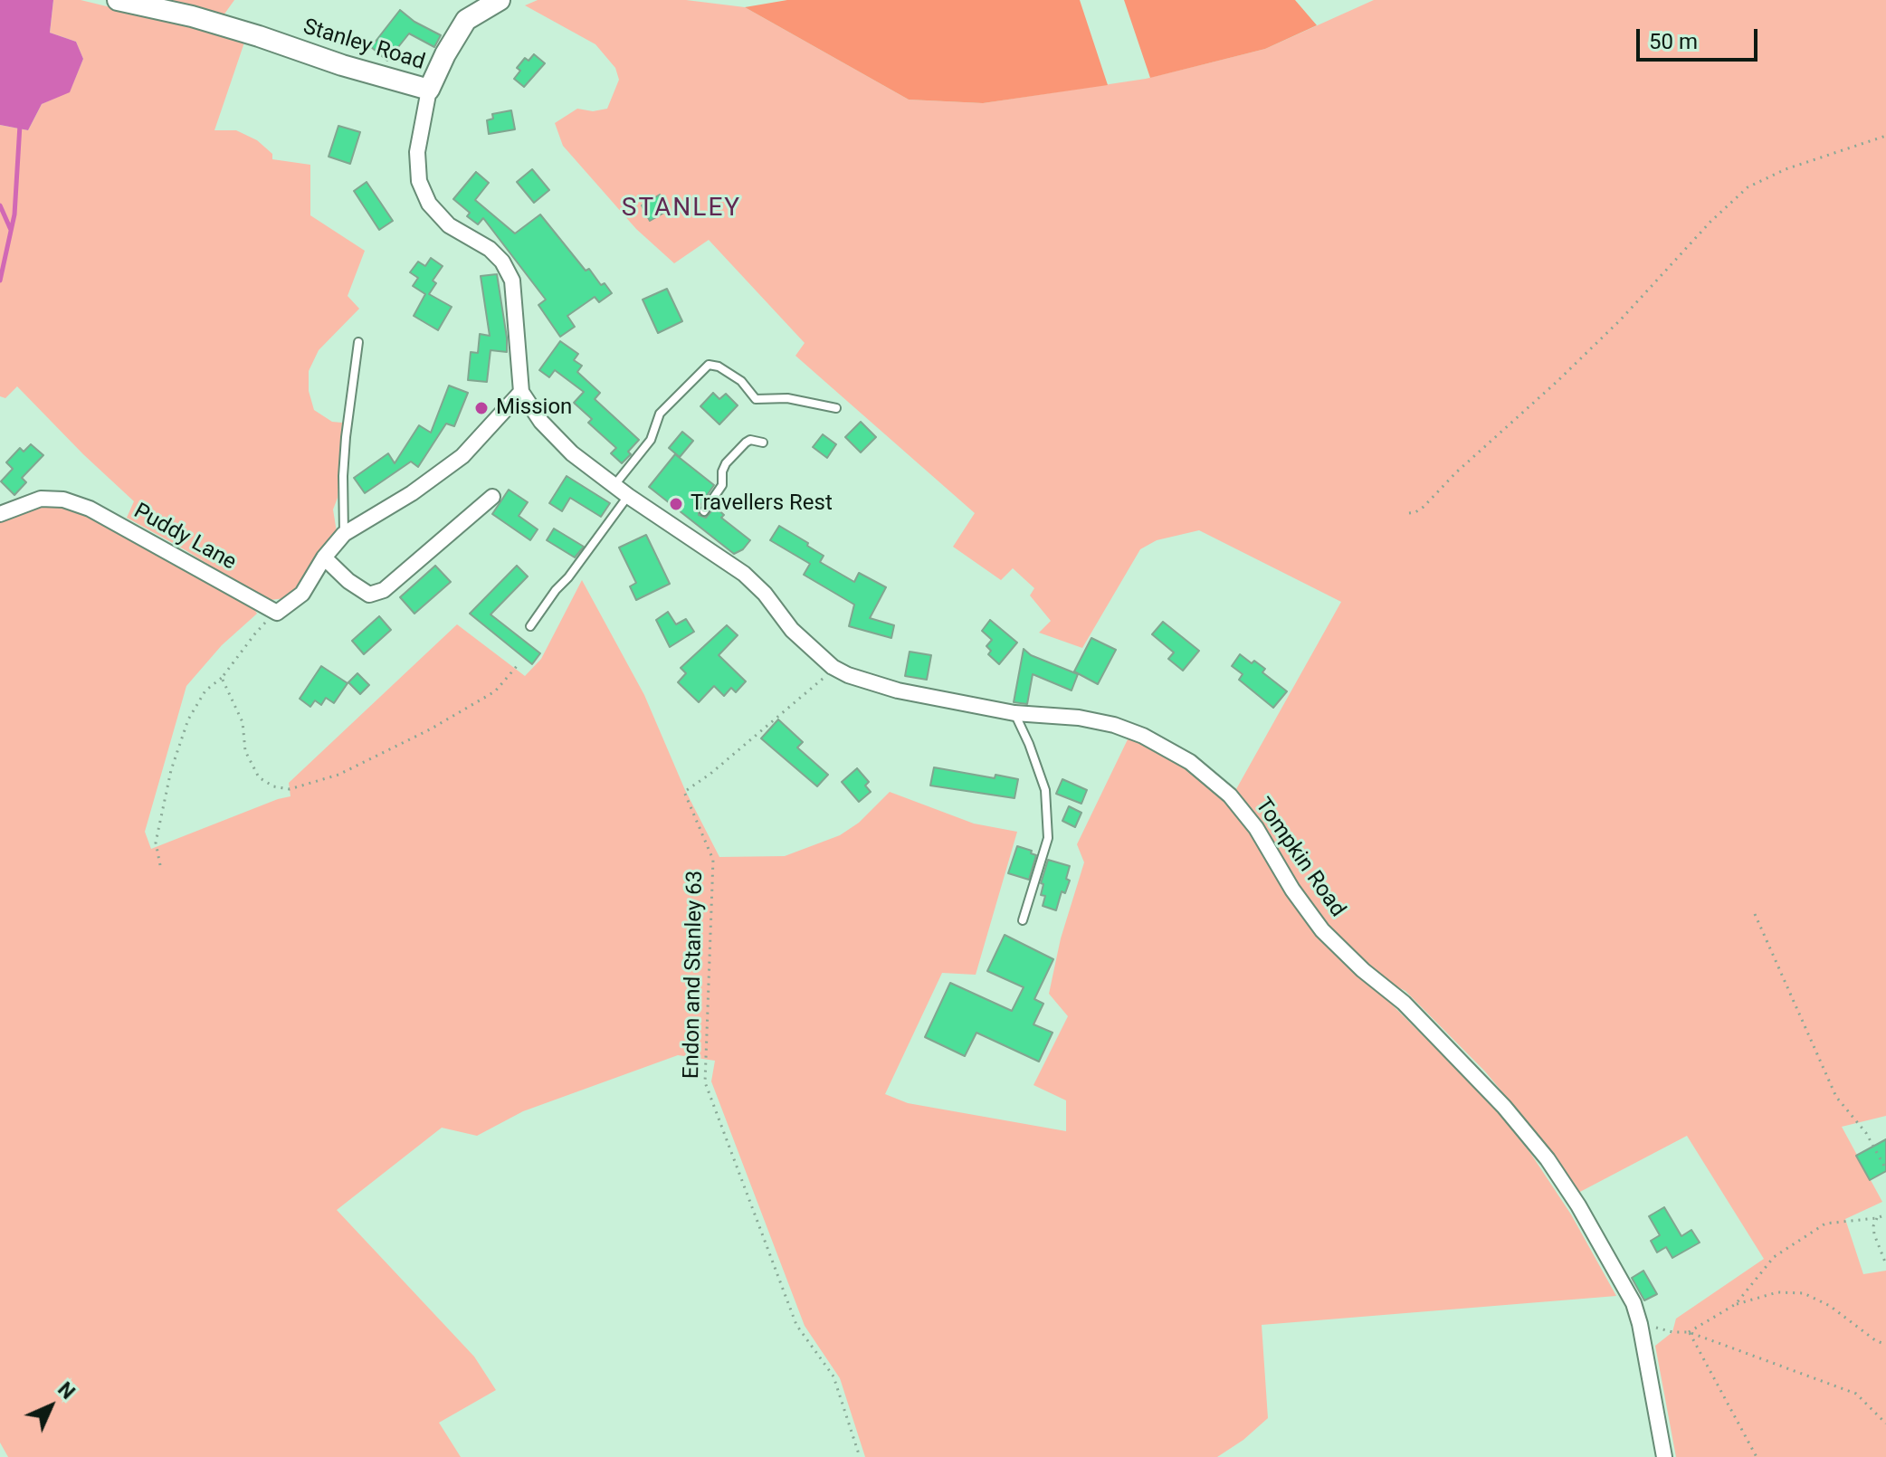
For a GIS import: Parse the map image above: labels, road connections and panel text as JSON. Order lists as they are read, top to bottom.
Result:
{
  "streets": {
    "street": ["Stanley Road", "Puddy Lane", "Tompkin Road"],
    "path": ["Endon and Stanley 63"]
  },
  "crossings": [
    ["Tompkin Road", "Endon and Stanley 63"]
  ],
  "districts": ["STANLEY"],
  "places": ["Mission", "Travellers Rest"],
  "scale_bar": "50 m",
  "north": "top right"
}
